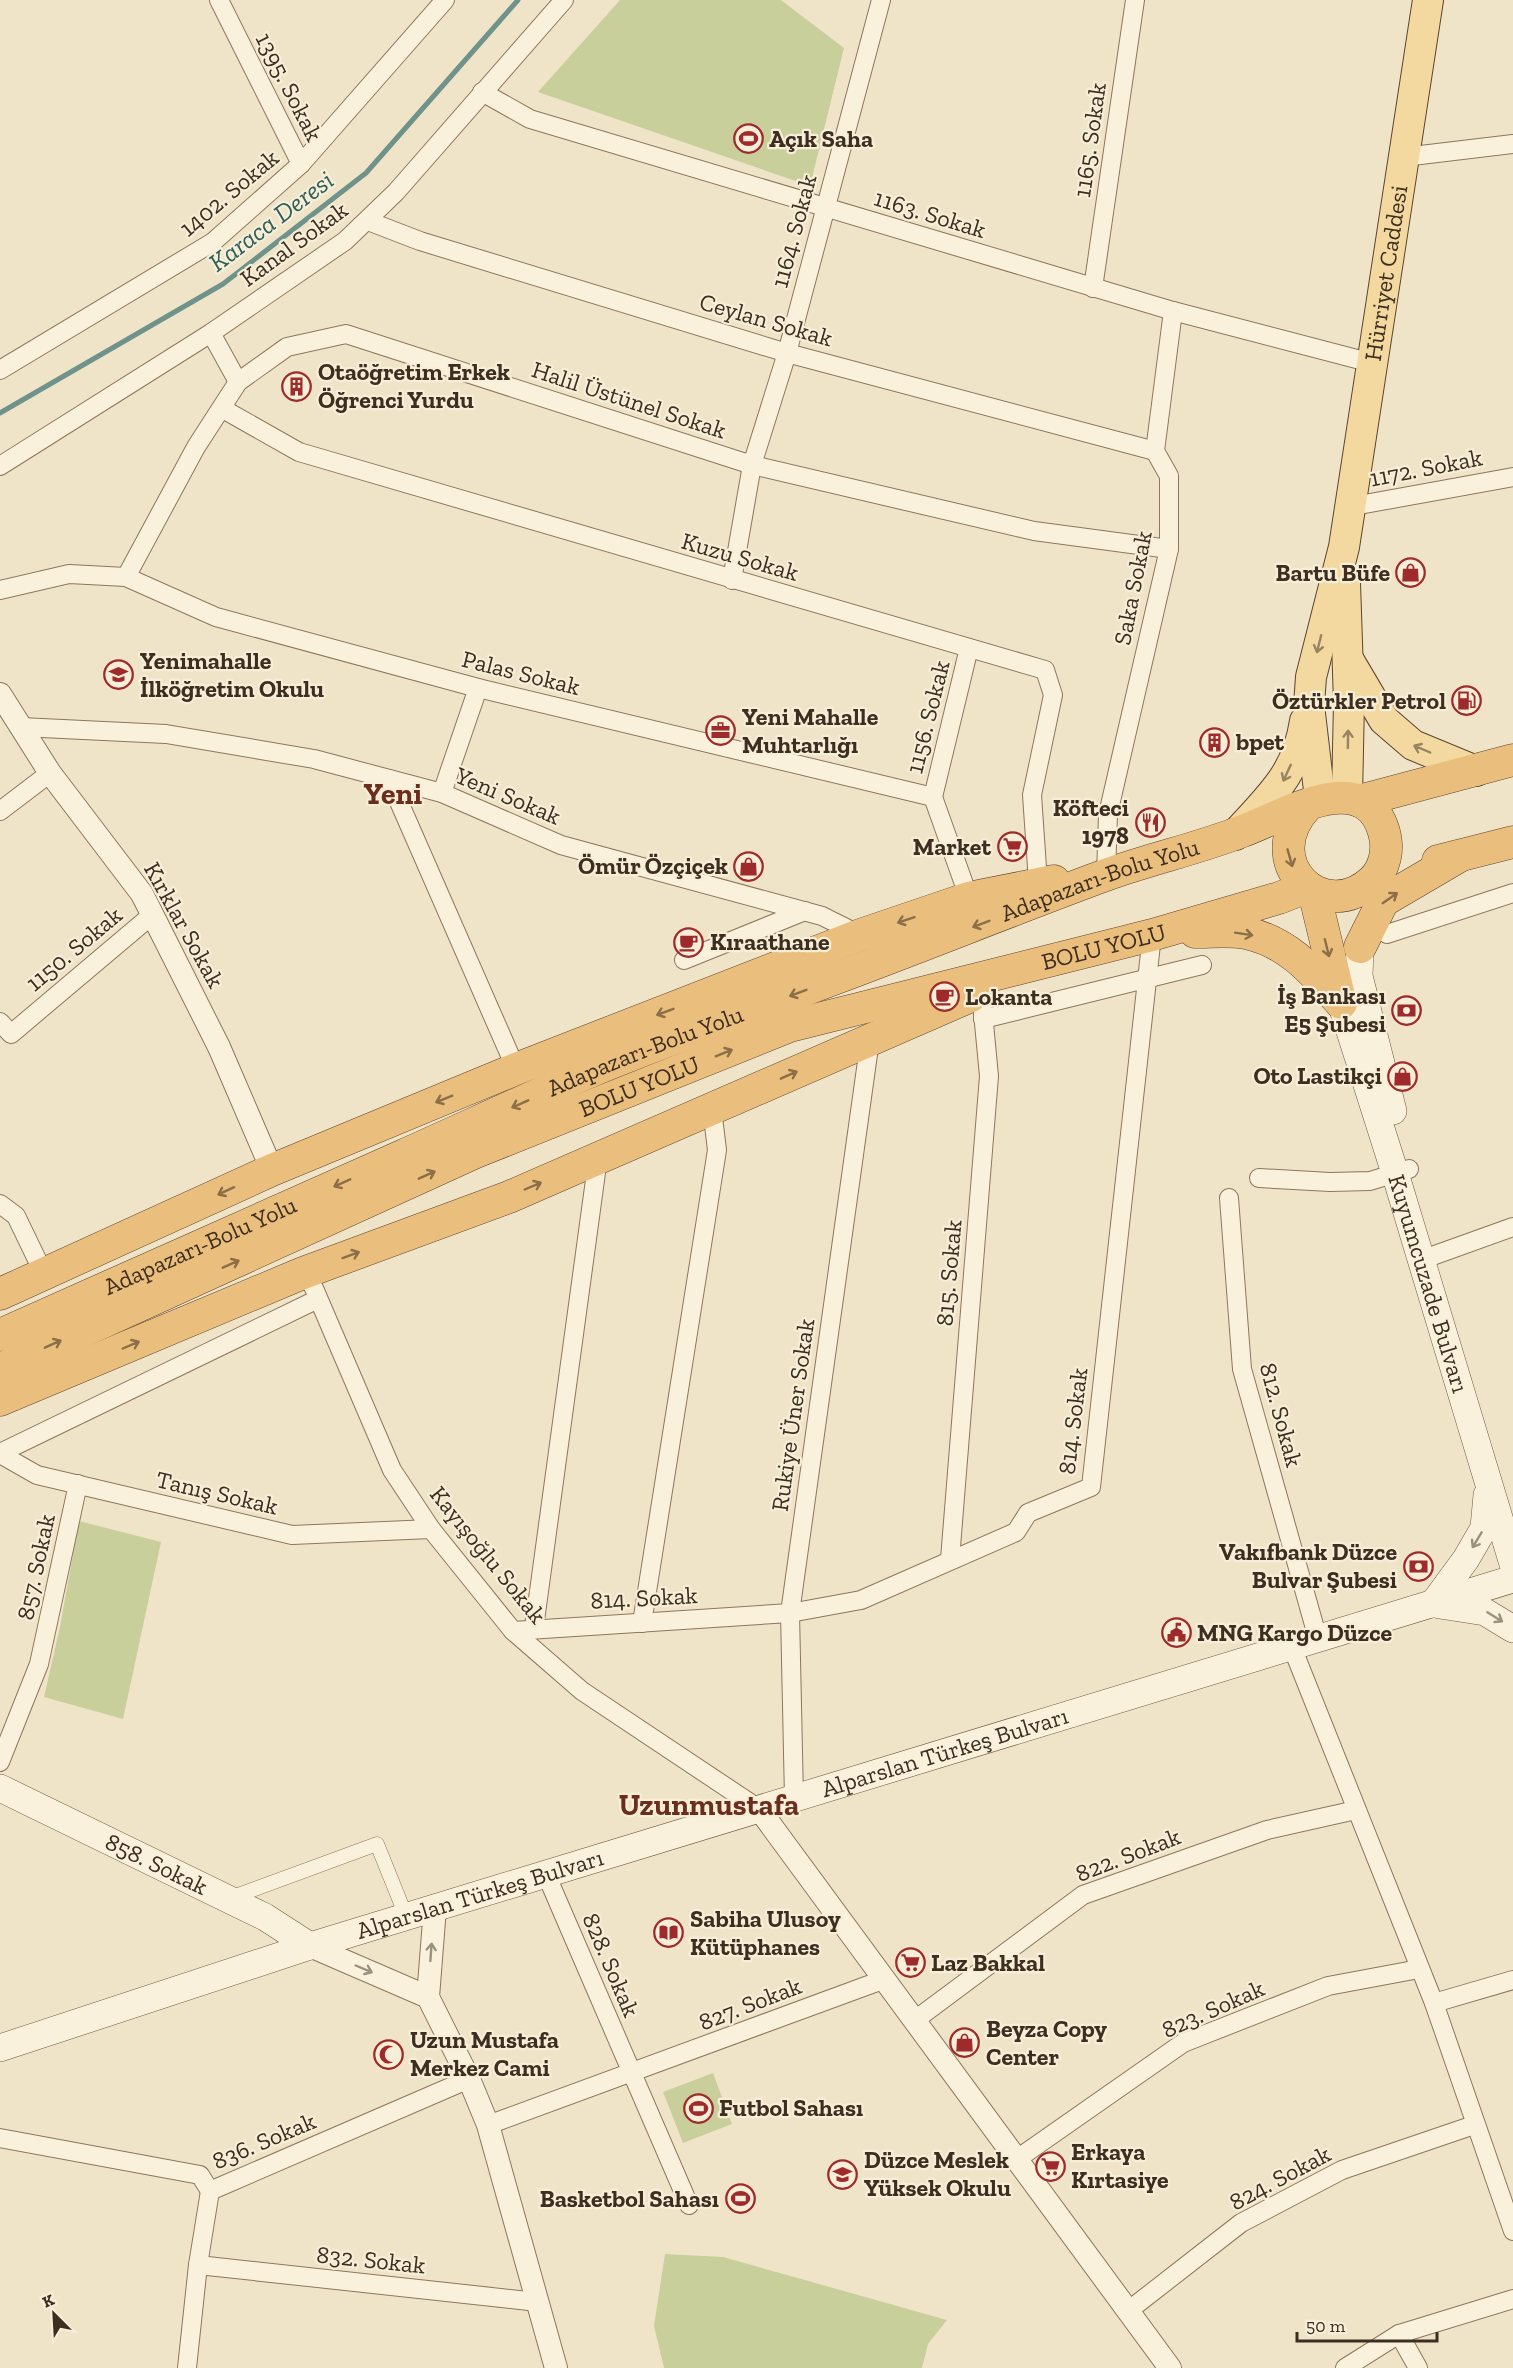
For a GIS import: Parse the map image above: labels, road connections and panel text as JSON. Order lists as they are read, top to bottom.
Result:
{
  "streets": {
    "highway": ["Adapazarı-Bolu Yolu", "BOLU YOLU"],
    "main road": [
      "Hürriyet Caddesi",
      "Kuyumcuzade Bulvarı",
      "Alparslan Türkeş Bulvarı",
      "858. Sokak"
    ],
    "street": [
      "1395. Sokak",
      "1165. Sokak",
      "1402. Sokak",
      "1163. Sokak",
      "1164. Sokak",
      "Kanal Sokak",
      "Ceylan Sokak",
      "Halil Üstünel Sokak",
      "1172. Sokak",
      "Kuzu Sokak",
      "Saka Sokak",
      "Palas Sokak",
      "1156. Sokak",
      "Yeni Sokak",
      "Kırklar Sokak",
      "1150. Sokak",
      "815. Sokak",
      "Rukiye Üner Sokak",
      "812. Sokak",
      "814. Sokak",
      "Tanış Sokak",
      "Kayışoğlu Sokak",
      "857. Sokak",
      "822. Sokak",
      "828. Sokak",
      "827. Sokak",
      "823. Sokak",
      "836. Sokak",
      "824. Sokak",
      "832. Sokak"
    ]
  },
  "crossings": [
    ["1395. Sokak", "1402. Sokak"],
    ["1165. Sokak", "1163. Sokak"],
    ["1163. Sokak", "1164. Sokak"],
    ["1163. Sokak", "Kanal Sokak"],
    ["1163. Sokak", "Hürriyet Caddesi"],
    ["1164. Sokak", "Ceylan Sokak"],
    ["1164. Sokak", "Halil Üstünel Sokak"],
    ["1164. Sokak", "Kuzu Sokak"],
    ["Kanal Sokak", "Ceylan Sokak"],
    ["Hürriyet Caddesi", "1172. Sokak"],
    ["Hürriyet Caddesi", "Adapazarı-Bolu Yolu"],
    ["Hürriyet Caddesi", "BOLU YOLU"],
    ["Ceylan Sokak", "Saka Sokak"],
    ["Halil Üstünel Sokak", "Kuzu Sokak"],
    ["Halil Üstünel Sokak", "Saka Sokak"],
    ["Halil Üstünel Sokak", "Palas Sokak"],
    ["Kuzu Sokak", "1156. Sokak"],
    ["Saka Sokak", "Adapazarı-Bolu Yolu"],
    ["Palas Sokak", "1156. Sokak"],
    ["Yeni Sokak", "Kırklar Sokak"],
    ["Adapazarı-Bolu Yolu", "BOLU YOLU"],
    ["Kırklar Sokak", "1150. Sokak"],
    ["BOLU YOLU", "814. Sokak"],
    ["815. Sokak", "814. Sokak"],
    ["Rukiye Üner Sokak", "814. Sokak"],
    ["Rukiye Üner Sokak", "Alparslan Türkeş Bulvarı"],
    ["812. Sokak", "Alparslan Türkeş Bulvarı"],
    ["814. Sokak", "Kayışoğlu Sokak"],
    ["Tanış Sokak", "Kayışoğlu Sokak"],
    ["Tanış Sokak", "857. Sokak"],
    ["Kayışoğlu Sokak", "Alparslan Türkeş Bulvarı"],
    ["Alparslan Türkeş Bulvarı", "858. Sokak"],
    ["Alparslan Türkeş Bulvarı", "828. Sokak"],
    ["828. Sokak", "827. Sokak"],
    ["836. Sokak", "832. Sokak"]
  ],
  "districts": ["Yeni", "Uzunmustafa"],
  "water": ["Karaca Deresi"],
  "places": {
    "sports": ["Açık Saha", "Futbol Sahası", "Basketbol Sahası"],
    "building": ["Otaöğretim Erkek Öğrenci Yurdu", "bpet"],
    "shop": [
      "Bartu Büfe",
      "Ömür Özçiçek",
      "Oto Lastikçi",
      "Beyza Copy Center"
    ],
    "school or university": ["Yenimahalle İlköğretim Okulu", "Düzce Meslek Yüksek Okulu"],
    "fuel station": ["Öztürkler Petrol"],
    "office": ["Yeni Mahalle Muhtarlığı"],
    "restaurant": ["Köfteci 1978"],
    "supermarket": ["Market", "Laz Bakkal", "Erkaya Kırtasiye"],
    "cafe": ["Kıraathane", "Lokanta"],
    "bank": ["İş Bankası E5 Şubesi", "Vakıfbank Düzce Bulvar Şubesi"],
    "public building": ["MNG Kargo Düzce"],
    "library": ["Sabiha Ulusoy Kütüphanes"],
    "mosque": ["Uzun Mustafa Merkez Cami"]
  },
  "scale_bar": "50 m",
  "north": "top left"
}
